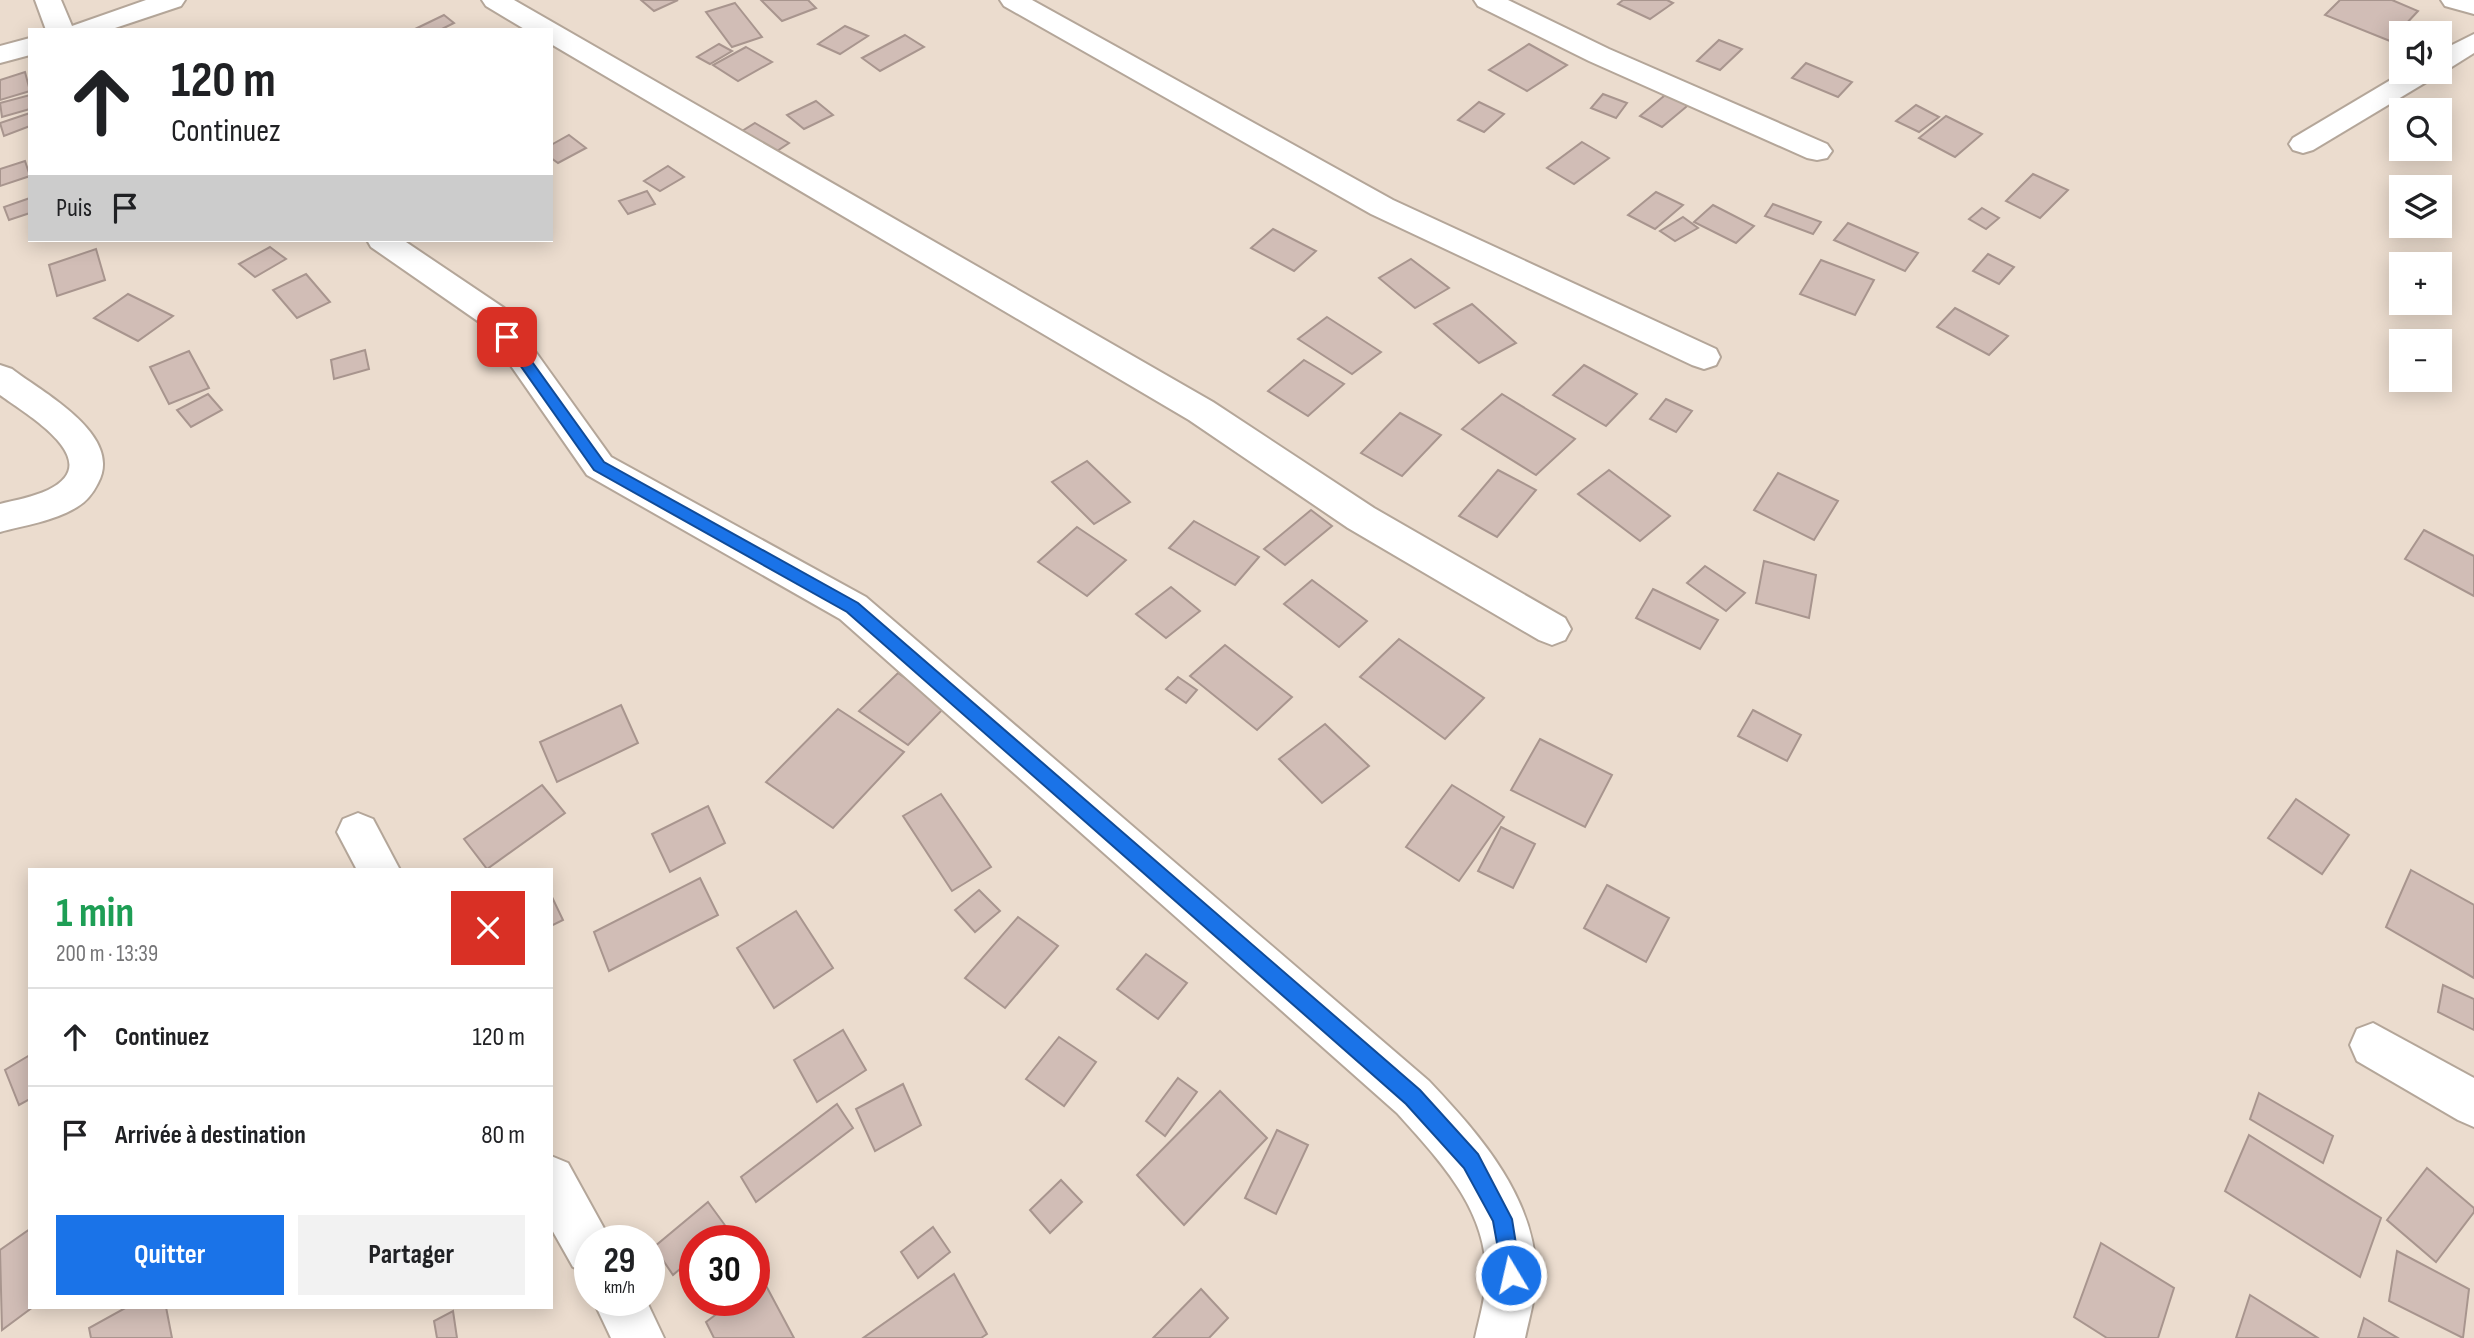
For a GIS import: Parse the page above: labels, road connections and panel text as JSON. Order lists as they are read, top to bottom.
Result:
{
  "page": {
    "map_buttons": ["+", "−"],
    "turn": ["120 m", "Continuez"],
    "then": "Puis",
    "heading": ["1 min", "200 m · 13:39"],
    "list": [
      {
        "name": "Continuez",
        "value": "120 m"
      },
      {
        "name": "Arrivée à destination",
        "value": "80 m"
      }
    ],
    "buttons": ["Quitter", "Partager"],
    "speed": "29 km/h",
    "limit": "30"
  }
}
